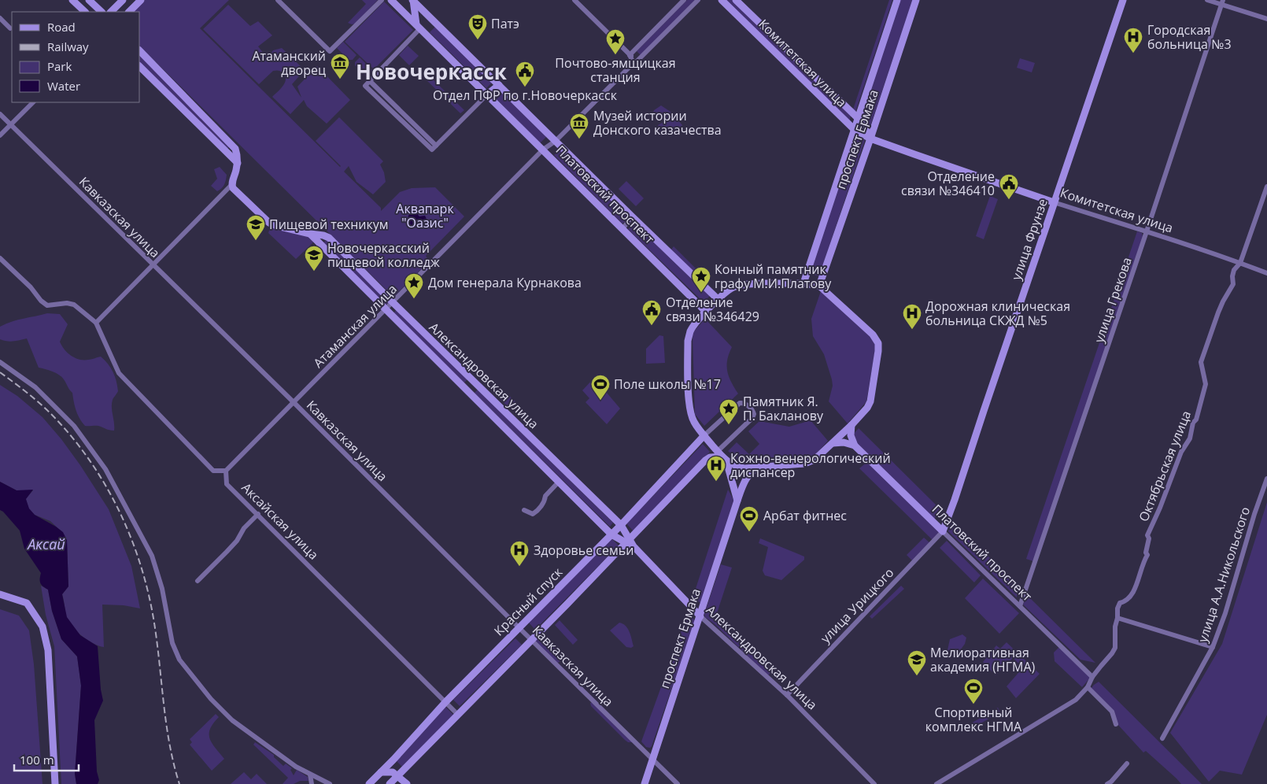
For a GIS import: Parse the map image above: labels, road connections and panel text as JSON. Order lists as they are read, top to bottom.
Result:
{
  "streets": {
    "street": [
      "Комитетская улица",
      "проспект Ермака",
      "Платовский проспект",
      "Кавказская улица",
      "улица Фрунзе",
      "улица Грекова",
      "Атаманская улица",
      "Александровская улица",
      "Октябрьская улица",
      "Аксайская улица",
      "улица А.А.Никольского",
      "Красный спуск",
      "улица Урицкого"
    ]
  },
  "crossings": [
    ["Комитетская улица", "проспект Ермака"],
    ["Комитетская улица", "улица Фрунзе"],
    ["Комитетская улица", "улица Грекова"],
    ["Комитетская улица", "Октябрьская улица"],
    ["проспект Ермака", "Кавказская улица"],
    ["проспект Ермака", "Александровская улица"],
    ["Платовский проспект", "улица Фрунзе"],
    ["Платовский проспект", "улица Грекова"],
    ["Платовский проспект", "Атаманская улица"],
    ["Платовский проспект", "Октябрьская улица"],
    ["Платовский проспект", "улица Урицкого"],
    ["Кавказская улица", "Атаманская улица"],
    ["Кавказская улица", "Красный спуск"],
    ["улица Фрунзе", "улица Урицкого"],
    ["Атаманская улица", "Александровская улица"],
    ["Атаманская улица", "Аксайская улица"],
    ["Александровская улица", "Красный спуск"],
    ["Александровская улица", "улица Урицкого"],
    ["Аксайская улица", "Красный спуск"]
  ],
  "districts": ["Новочеркасск"],
  "water": ["Аксай"],
  "parks": ["Аквапарк \"Оазис\""],
  "places": {
    "theatre": ["Патэ"],
    "hospital": [
      "Городская больница №3",
      "Дорожная клиническая больница СКЖД №5",
      "Кожно-венерологический диспансер",
      "Здоровье семьи"
    ],
    "place": [
      "Почтово-ямщицкая станция",
      "Конный памятник графу М.И.Платову",
      "Дом генерала Курнакова",
      "Памятник Я. П. Бакланову"
    ],
    "museum": ["Атаманский дворец", "Музей истории Донского казачества"],
    "public building": ["Отдел ПФР по г.Новочеркасск", "Отделение связи №346410", "Отделение связи №346429"],
    "school or university": ["Пищевой техникум", "Новочеркасский пищевой колледж", "Мелиоративная академия (НГМА)"],
    "sports": ["Поле школы №17", "Арбат фитнес", "Спортивный комплекс НГМА"]
  },
  "legend": [
    "Road",
    "Railway",
    "Park",
    "Water"
  ],
  "scale_bar": "100 m"
}
